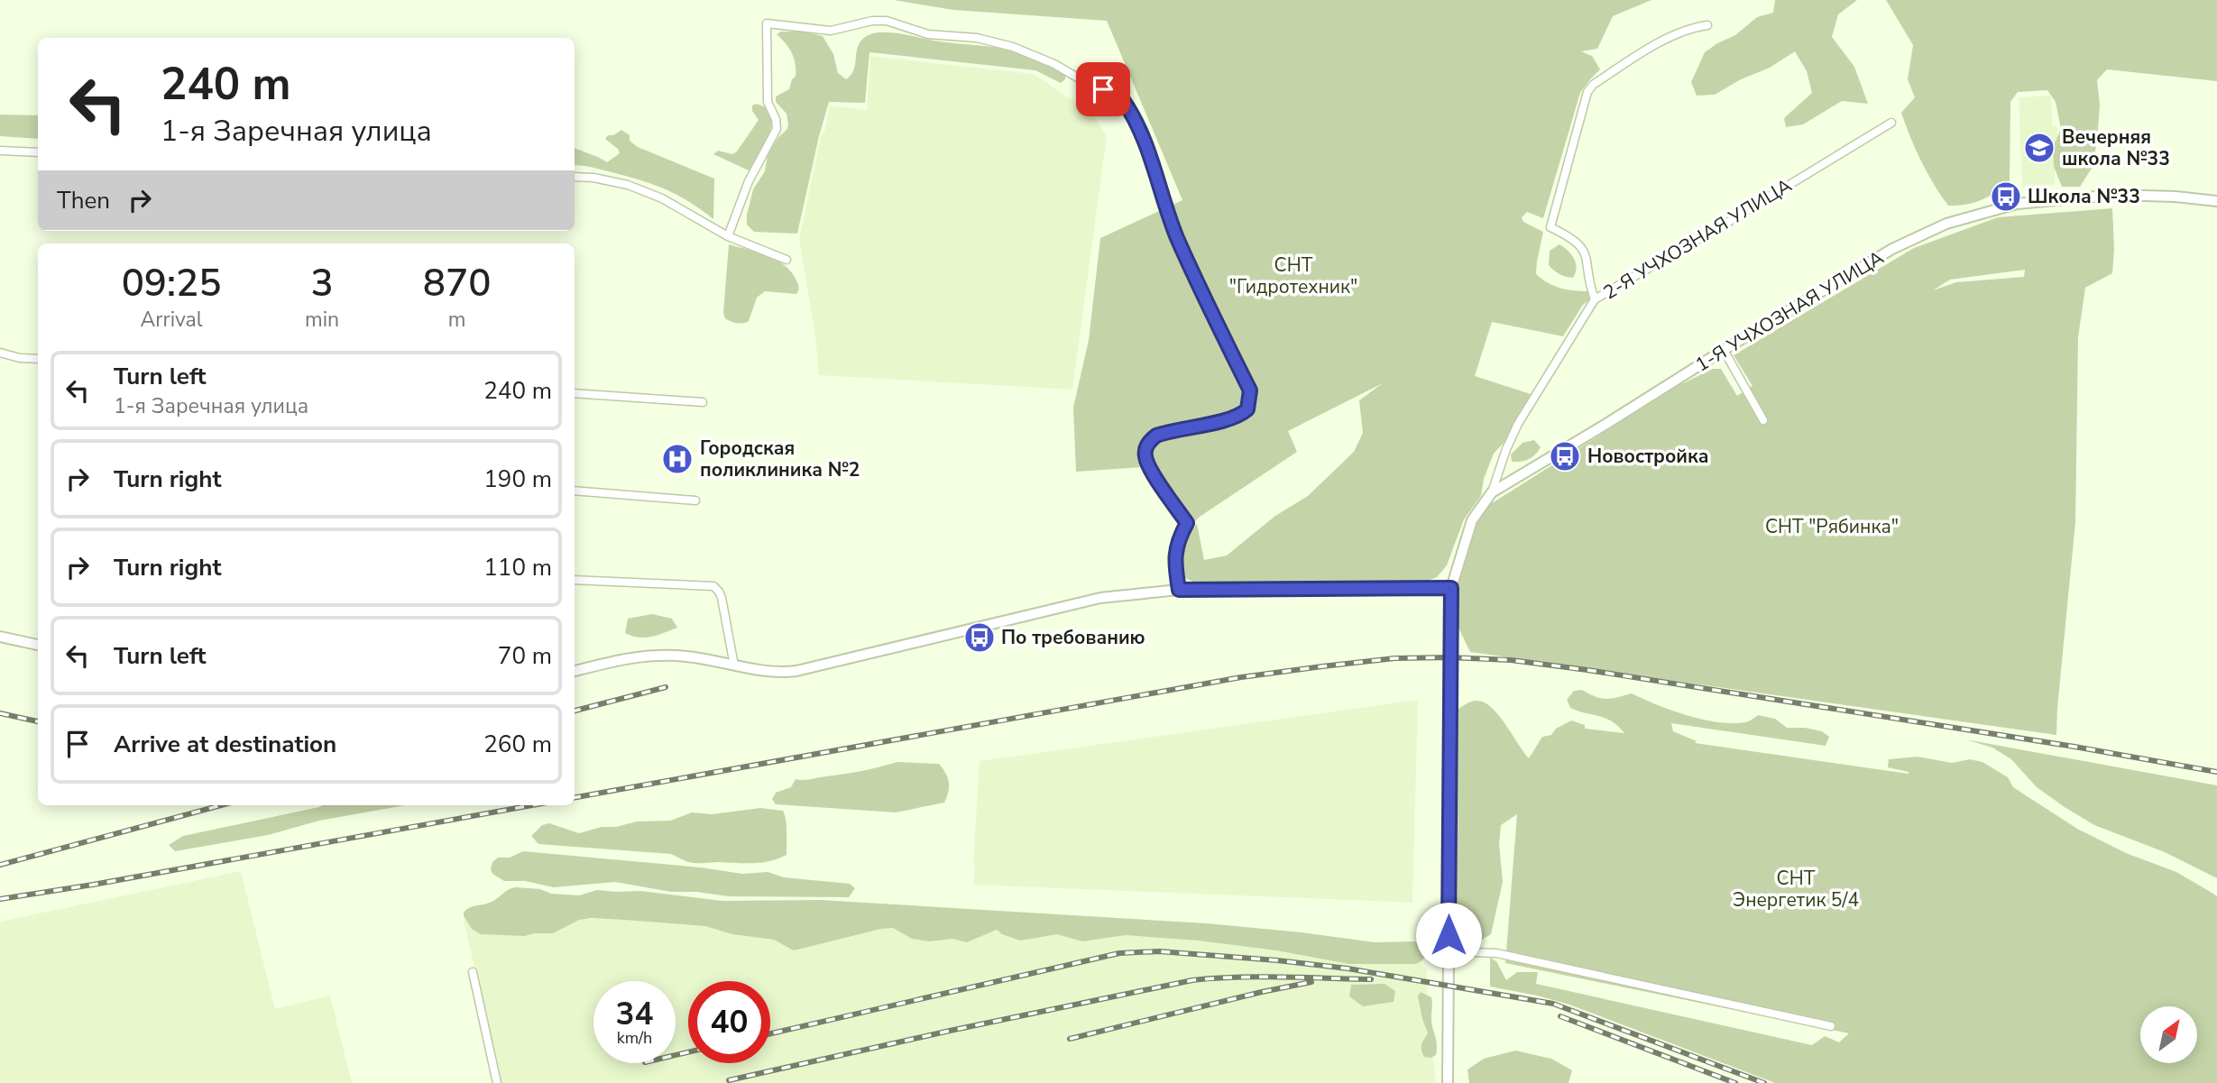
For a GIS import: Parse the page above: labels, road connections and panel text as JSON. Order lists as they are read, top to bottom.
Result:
{
  "streets": {
    "street": ["2-Я УЧХОЗНАЯ УЛИЦА", "1-Я УЧХОЗНАЯ УЛИЦА"]
  },
  "crossings": [
    ["2-Я УЧХОЗНАЯ УЛИЦА", "1-Я УЧХОЗНАЯ УЛИЦА"]
  ],
  "parks": ["СНТ \"Гидротехник\"", "СНТ \"Рябинка\"", "СНТ Энергетик 5/4"],
  "places": {
    "school or university": ["Вечерняя школа №33"],
    "bus stop": ["Школа №33", "Новостройка", "По требованию"],
    "hospital": ["Городская поликлиника №2"]
  },
  "north": "top right",
  "page": {
    "turn": ["240 m", "1-я Заречная улица"],
    "then": "Then",
    "eta": [
      "09:25",
      "Arrival",
      "3",
      "min",
      "870",
      "m"
    ],
    "list": [
      {
        "name": "Turn left",
        "note": "1-я Заречная улица",
        "value": "240 m"
      },
      {
        "name": "Turn right",
        "value": "190 m"
      },
      {
        "name": "Turn right",
        "value": "110 m"
      },
      {
        "name": "Turn left",
        "value": "70 m"
      },
      {
        "name": "Arrive at destination",
        "value": "260 m"
      }
    ],
    "speed": "34 km/h",
    "limit": "40"
  }
}
